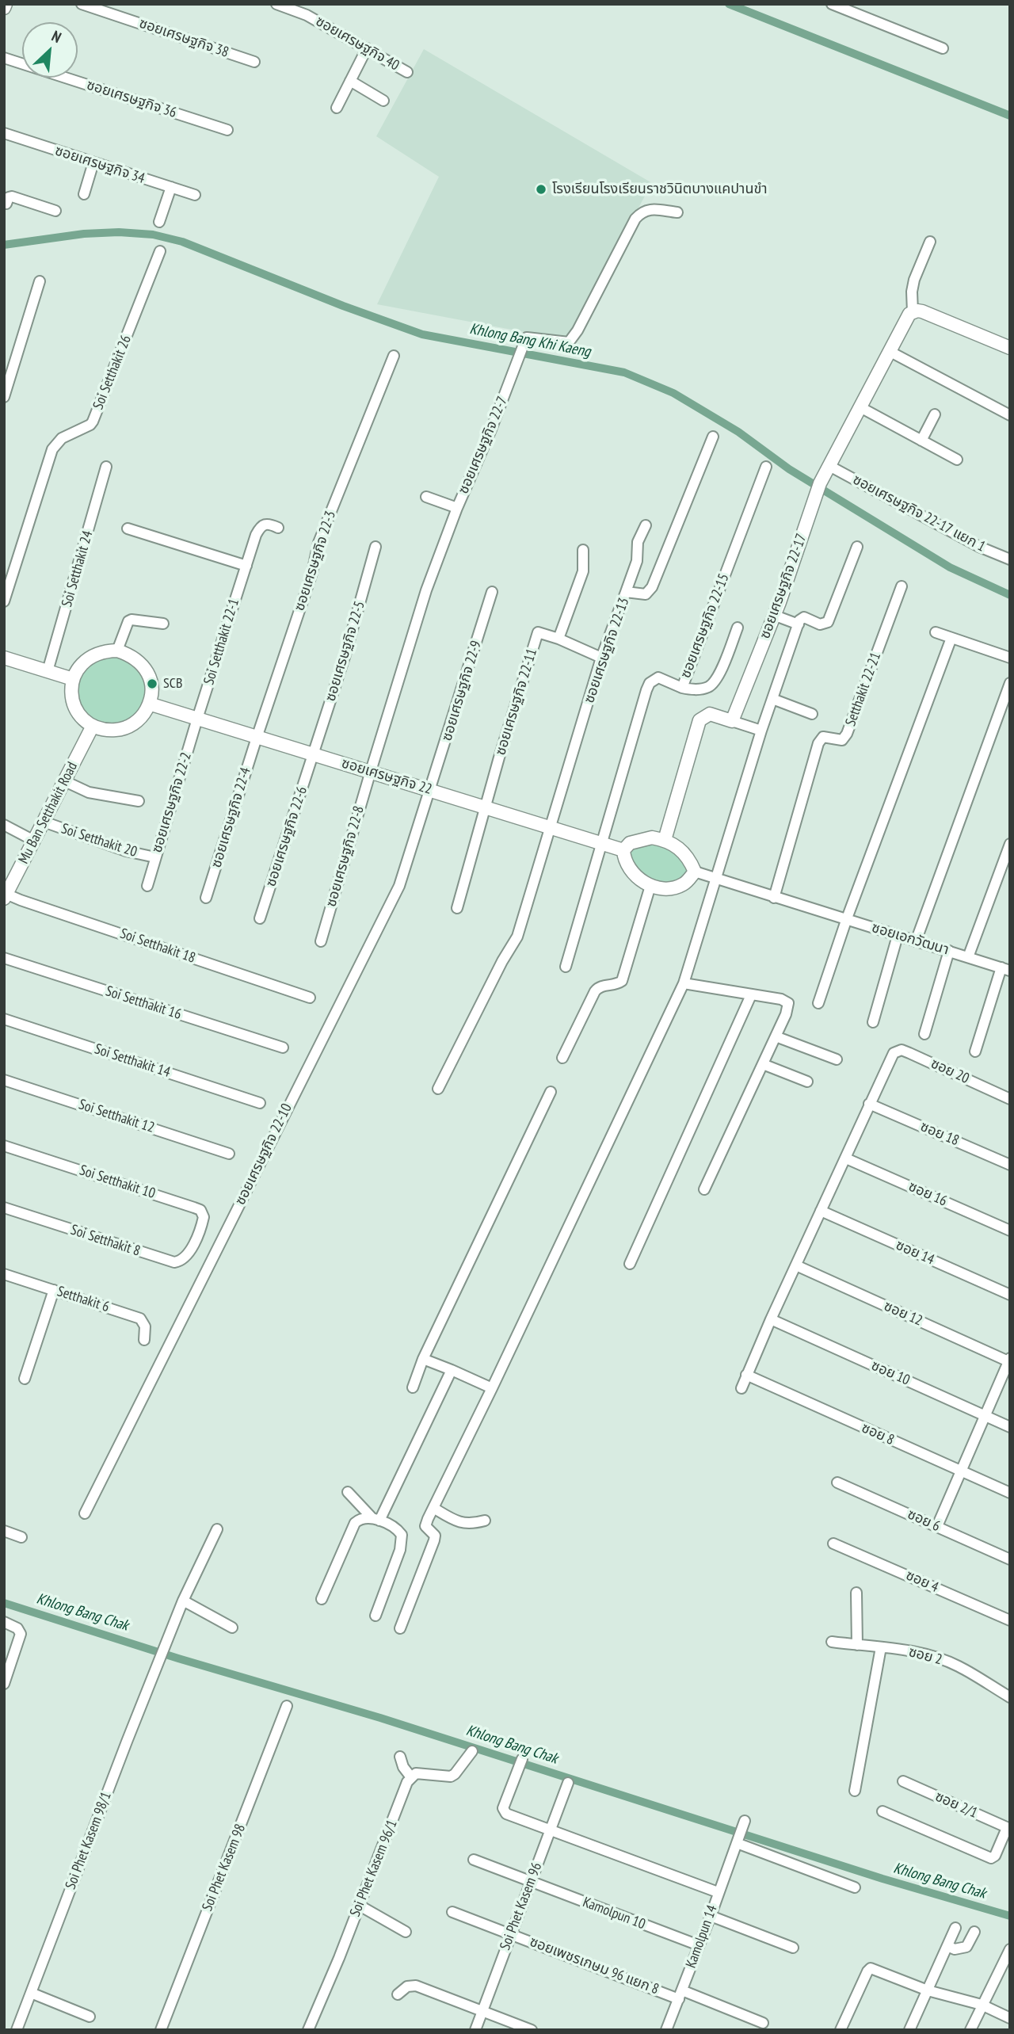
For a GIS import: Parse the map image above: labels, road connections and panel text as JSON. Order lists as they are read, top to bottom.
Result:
{
  "streets": {
    "street": [
      "ซอยเศรษฐกิจ 38",
      "ซอยเศรษฐกิจ 40",
      "ซอยเศรษฐกิจ 36",
      "ซอยเศรษฐกิจ 34",
      "Soi Setthakit 26",
      "ซอยเศรษฐกิจ 22-7",
      "ซอยเศรษฐกิจ 22-17 แยก 1",
      "ซอยเศรษฐกิจ 22-3",
      "Soi Setthakit 24",
      "ซอยเศรษฐกิจ 22-17",
      "ซอยเศรษฐกิจ 22-15",
      "Soi Setthakit 22-1",
      "ซอยเศรษฐกิจ 22-13",
      "ซอยเศรษฐกิจ 22-5",
      "Setthakit 22-21",
      "ซอยเศรษฐกิจ 22-9",
      "ซอยเศรษฐกิจ 22-11",
      "ซอยเศรษฐกิจ 22",
      "ซอยเศรษฐกิจ 22-2",
      "Mu Ban Setthakit Road",
      "ซอยเศรษฐกิจ 22-4",
      "ซอยเศรษฐกิจ 22-6",
      "Soi Setthakit 20",
      "ซอยเศรษฐกิจ 22-8",
      "ซอยเอกวัฒนา",
      "Soi Setthakit 18",
      "Soi Setthakit 16",
      "Soi Setthakit 14",
      "ซอย 20",
      "Soi Setthakit 12",
      "ซอย 18",
      "ซอยเศรษฐกิจ 22-10",
      "Soi Setthakit 10",
      "ซอย 16",
      "Soi Setthakit 8",
      "ซอย 14",
      "Setthakit 6",
      "ซอย 12",
      "ซอย 10",
      "ซอย 8",
      "ซอย 6",
      "ซอย 4",
      "ซอย 2",
      "ซอย 2/1",
      "Soi Phet Kasem 98/1",
      "Soi Phet Kasem 98",
      "Soi Phet Kasem 96/1",
      "Soi Phet Kasem 96",
      "Kamolpun 10",
      "Kamolpun 14",
      "ซอยเพชรเกษม 96 แยก 8"
    ]
  },
  "crossings": [
    ["ซอยเศรษฐกิจ 22-7", "ซอยเศรษฐกิจ 22"],
    ["ซอยเศรษฐกิจ 22-7", "ซอยเศรษฐกิจ 22-8"],
    ["ซอยเศรษฐกิจ 22-17 แยก 1", "ซอยเศรษฐกิจ 22-17"],
    ["ซอยเศรษฐกิจ 22-3", "ซอยเศรษฐกิจ 22"],
    ["ซอยเศรษฐกิจ 22-3", "ซอยเศรษฐกิจ 22-4"],
    ["ซอยเศรษฐกิจ 22-15", "ซอยเศรษฐกิจ 22"],
    ["Soi Setthakit 22-1", "ซอยเศรษฐกิจ 22"],
    ["Soi Setthakit 22-1", "ซอยเศรษฐกิจ 22-2"],
    ["ซอยเศรษฐกิจ 22-13", "ซอยเศรษฐกิจ 22-11"],
    ["ซอยเศรษฐกิจ 22-13", "ซอยเศรษฐกิจ 22"],
    ["ซอยเศรษฐกิจ 22-5", "ซอยเศรษฐกิจ 22"],
    ["ซอยเศรษฐกิจ 22-5", "ซอยเศรษฐกิจ 22-6"],
    ["Setthakit 22-21", "ซอยเอกวัฒนา"],
    ["ซอยเศรษฐกิจ 22-9", "ซอยเศรษฐกิจ 22"],
    ["ซอยเศรษฐกิจ 22-9", "ซอยเศรษฐกิจ 22-10"],
    ["ซอยเศรษฐกิจ 22-11", "ซอยเศรษฐกิจ 22"],
    ["ซอยเศรษฐกิจ 22", "ซอยเศรษฐกิจ 22-2"],
    ["ซอยเศรษฐกิจ 22", "Mu Ban Setthakit Road"],
    ["ซอยเศรษฐกิจ 22", "ซอยเศรษฐกิจ 22-4"],
    ["ซอยเศรษฐกิจ 22", "ซอยเศรษฐกิจ 22-6"],
    ["ซอยเศรษฐกิจ 22", "ซอยเศรษฐกิจ 22-8"],
    ["ซอยเศรษฐกิจ 22", "ซอยเศรษฐกิจ 22-10"],
    ["ซอยเศรษฐกิจ 22-2", "Soi Setthakit 20"],
    ["Mu Ban Setthakit Road", "Soi Setthakit 20"],
    ["Mu Ban Setthakit Road", "Soi Setthakit 18"],
    ["ซอย 20", "ซอย 18"],
    ["Soi Setthakit 10", "Soi Setthakit 8"],
    ["Soi Phet Kasem 96", "Kamolpun 10"],
    ["Soi Phet Kasem 96", "ซอยเพชรเกษม 96 แยก 8"],
    ["Kamolpun 10", "Kamolpun 14"],
    ["Kamolpun 14", "ซอยเพชรเกษม 96 แยก 8"]
  ],
  "water": ["Khlong Bang Khi Kaeng", "Khlong Bang Chak"],
  "places": ["โรงเรียนโรงเรียนราชวินิตบางแคปานขำ", "SCB"],
  "north": "top right"
}
